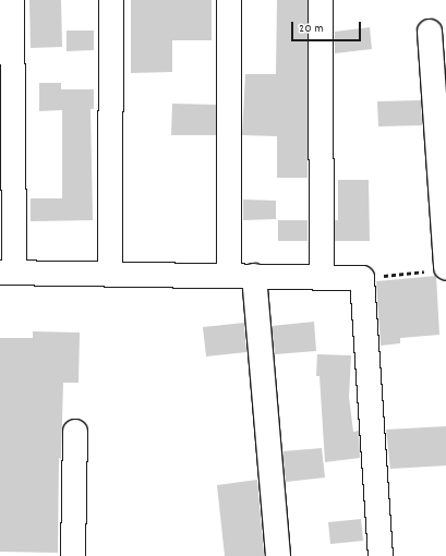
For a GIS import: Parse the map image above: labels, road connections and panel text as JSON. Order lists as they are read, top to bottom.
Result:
{
  "scale_bar": "20 m"
}
